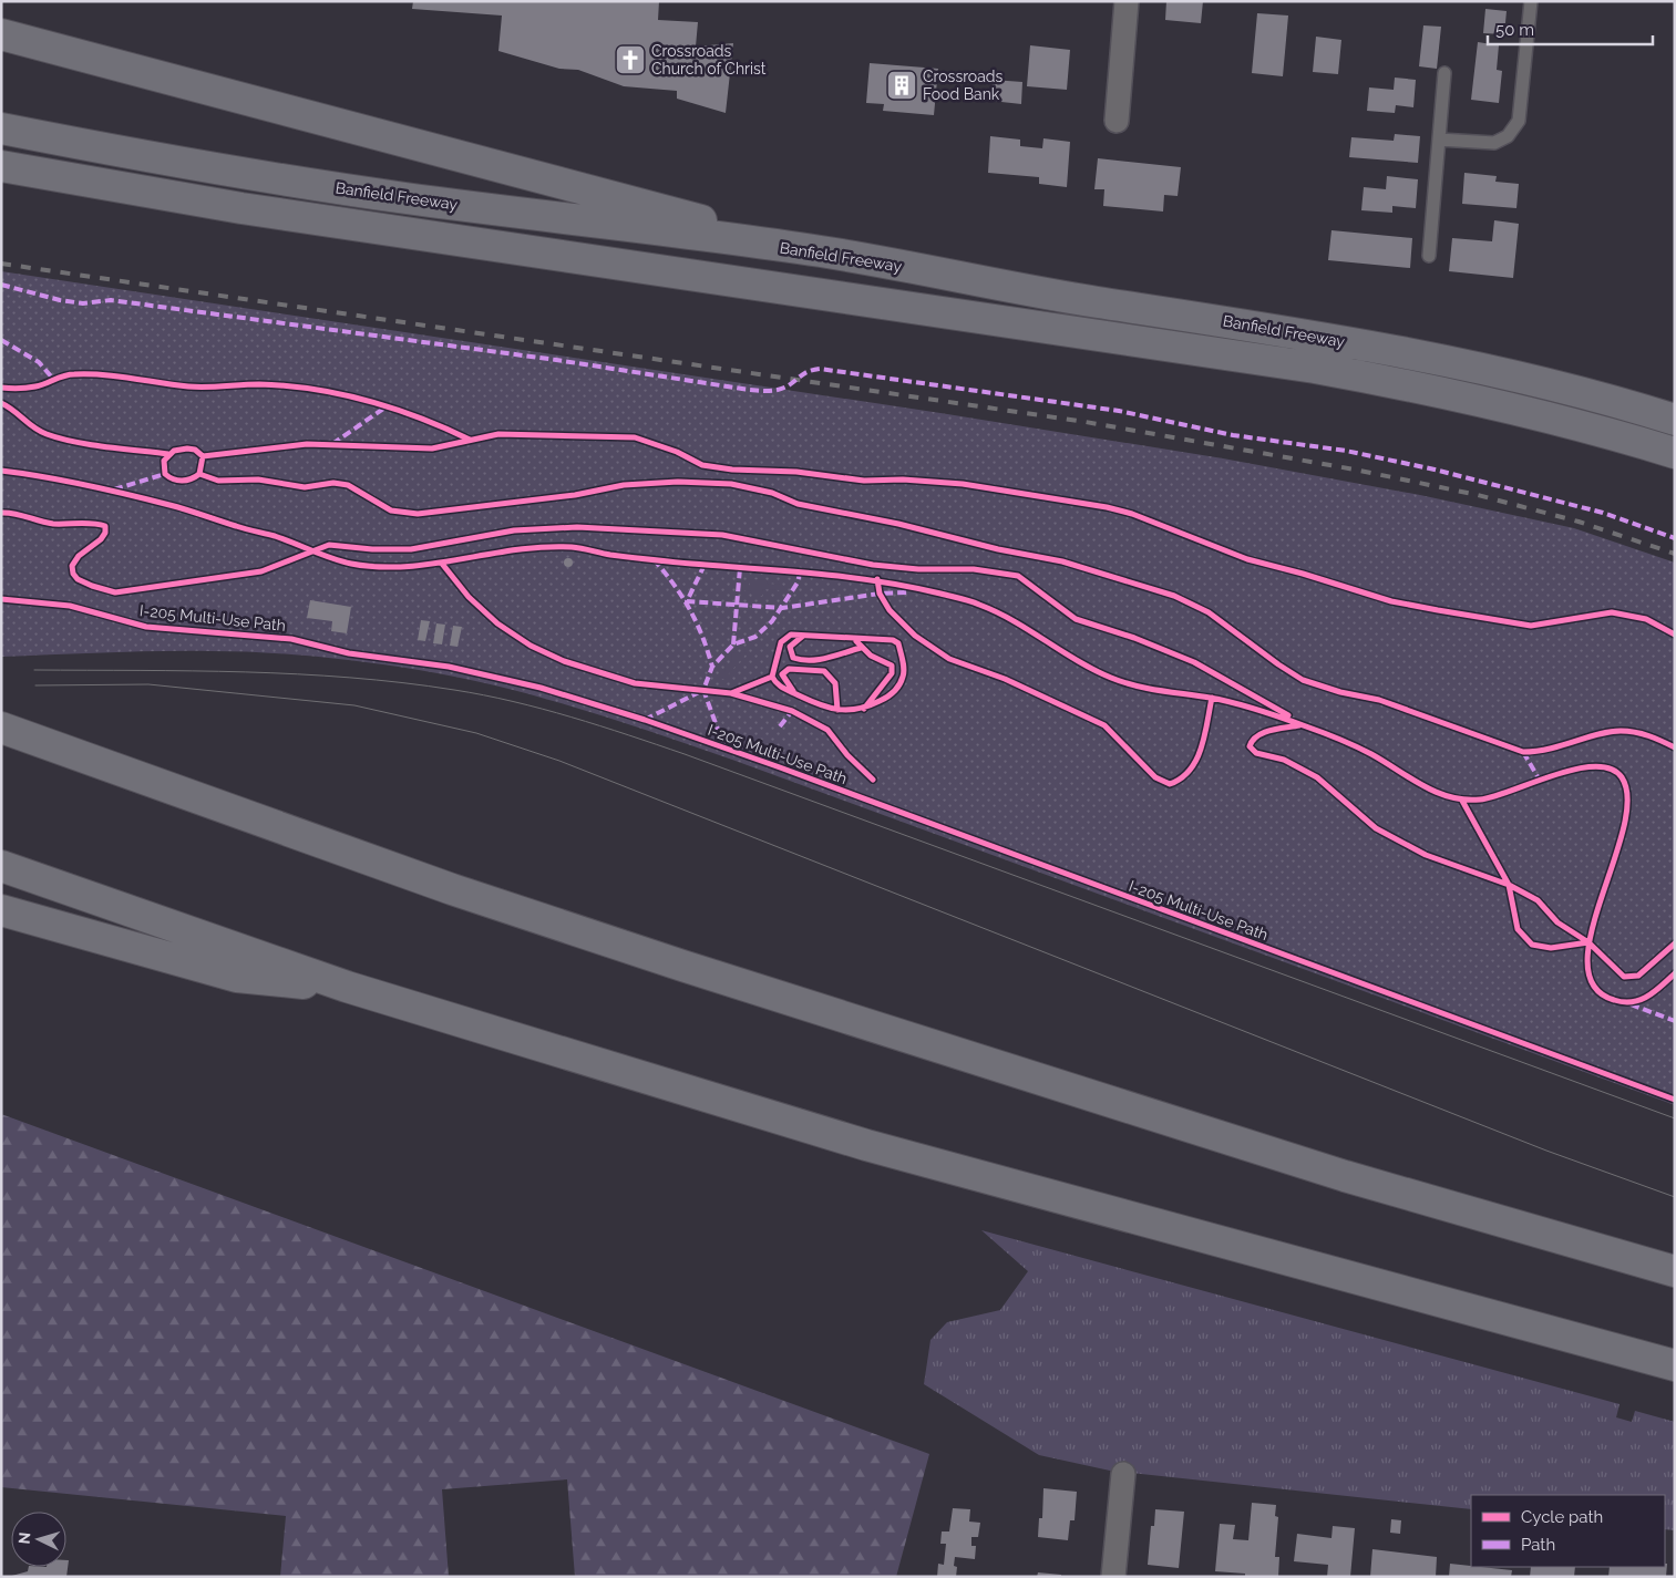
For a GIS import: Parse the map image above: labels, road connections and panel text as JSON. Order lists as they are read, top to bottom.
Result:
{
  "streets": {
    "highway": ["Banfield Freeway"],
    "cycle path": ["I-205 Multi-Use Path"]
  },
  "places": {
    "church": ["Crossroads Church of Christ"],
    "building": ["Crossroads Food Bank"]
  },
  "legend": ["Cycle path", "Path"],
  "scale_bar": "50 m",
  "north": "left"
}
